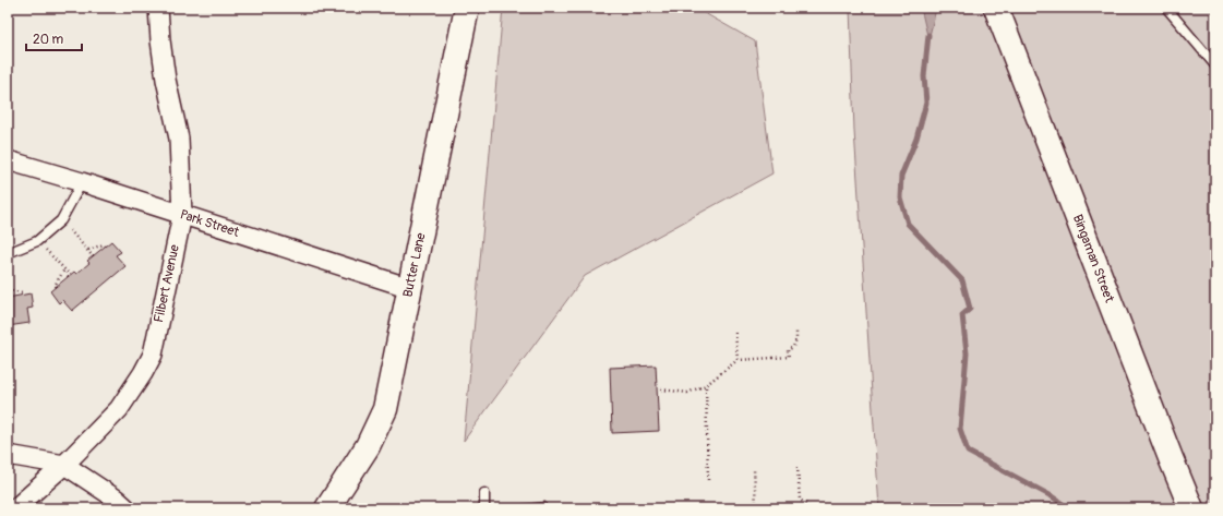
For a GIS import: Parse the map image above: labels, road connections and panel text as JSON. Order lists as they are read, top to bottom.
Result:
{
  "streets": {
    "street": [
      "Park Street",
      "Bingaman Street",
      "Butter Lane",
      "Filbert Avenue"
    ]
  },
  "crossings": [
    ["Park Street", "Butter Lane"],
    ["Park Street", "Filbert Avenue"]
  ],
  "scale_bar": "20 m"
}
